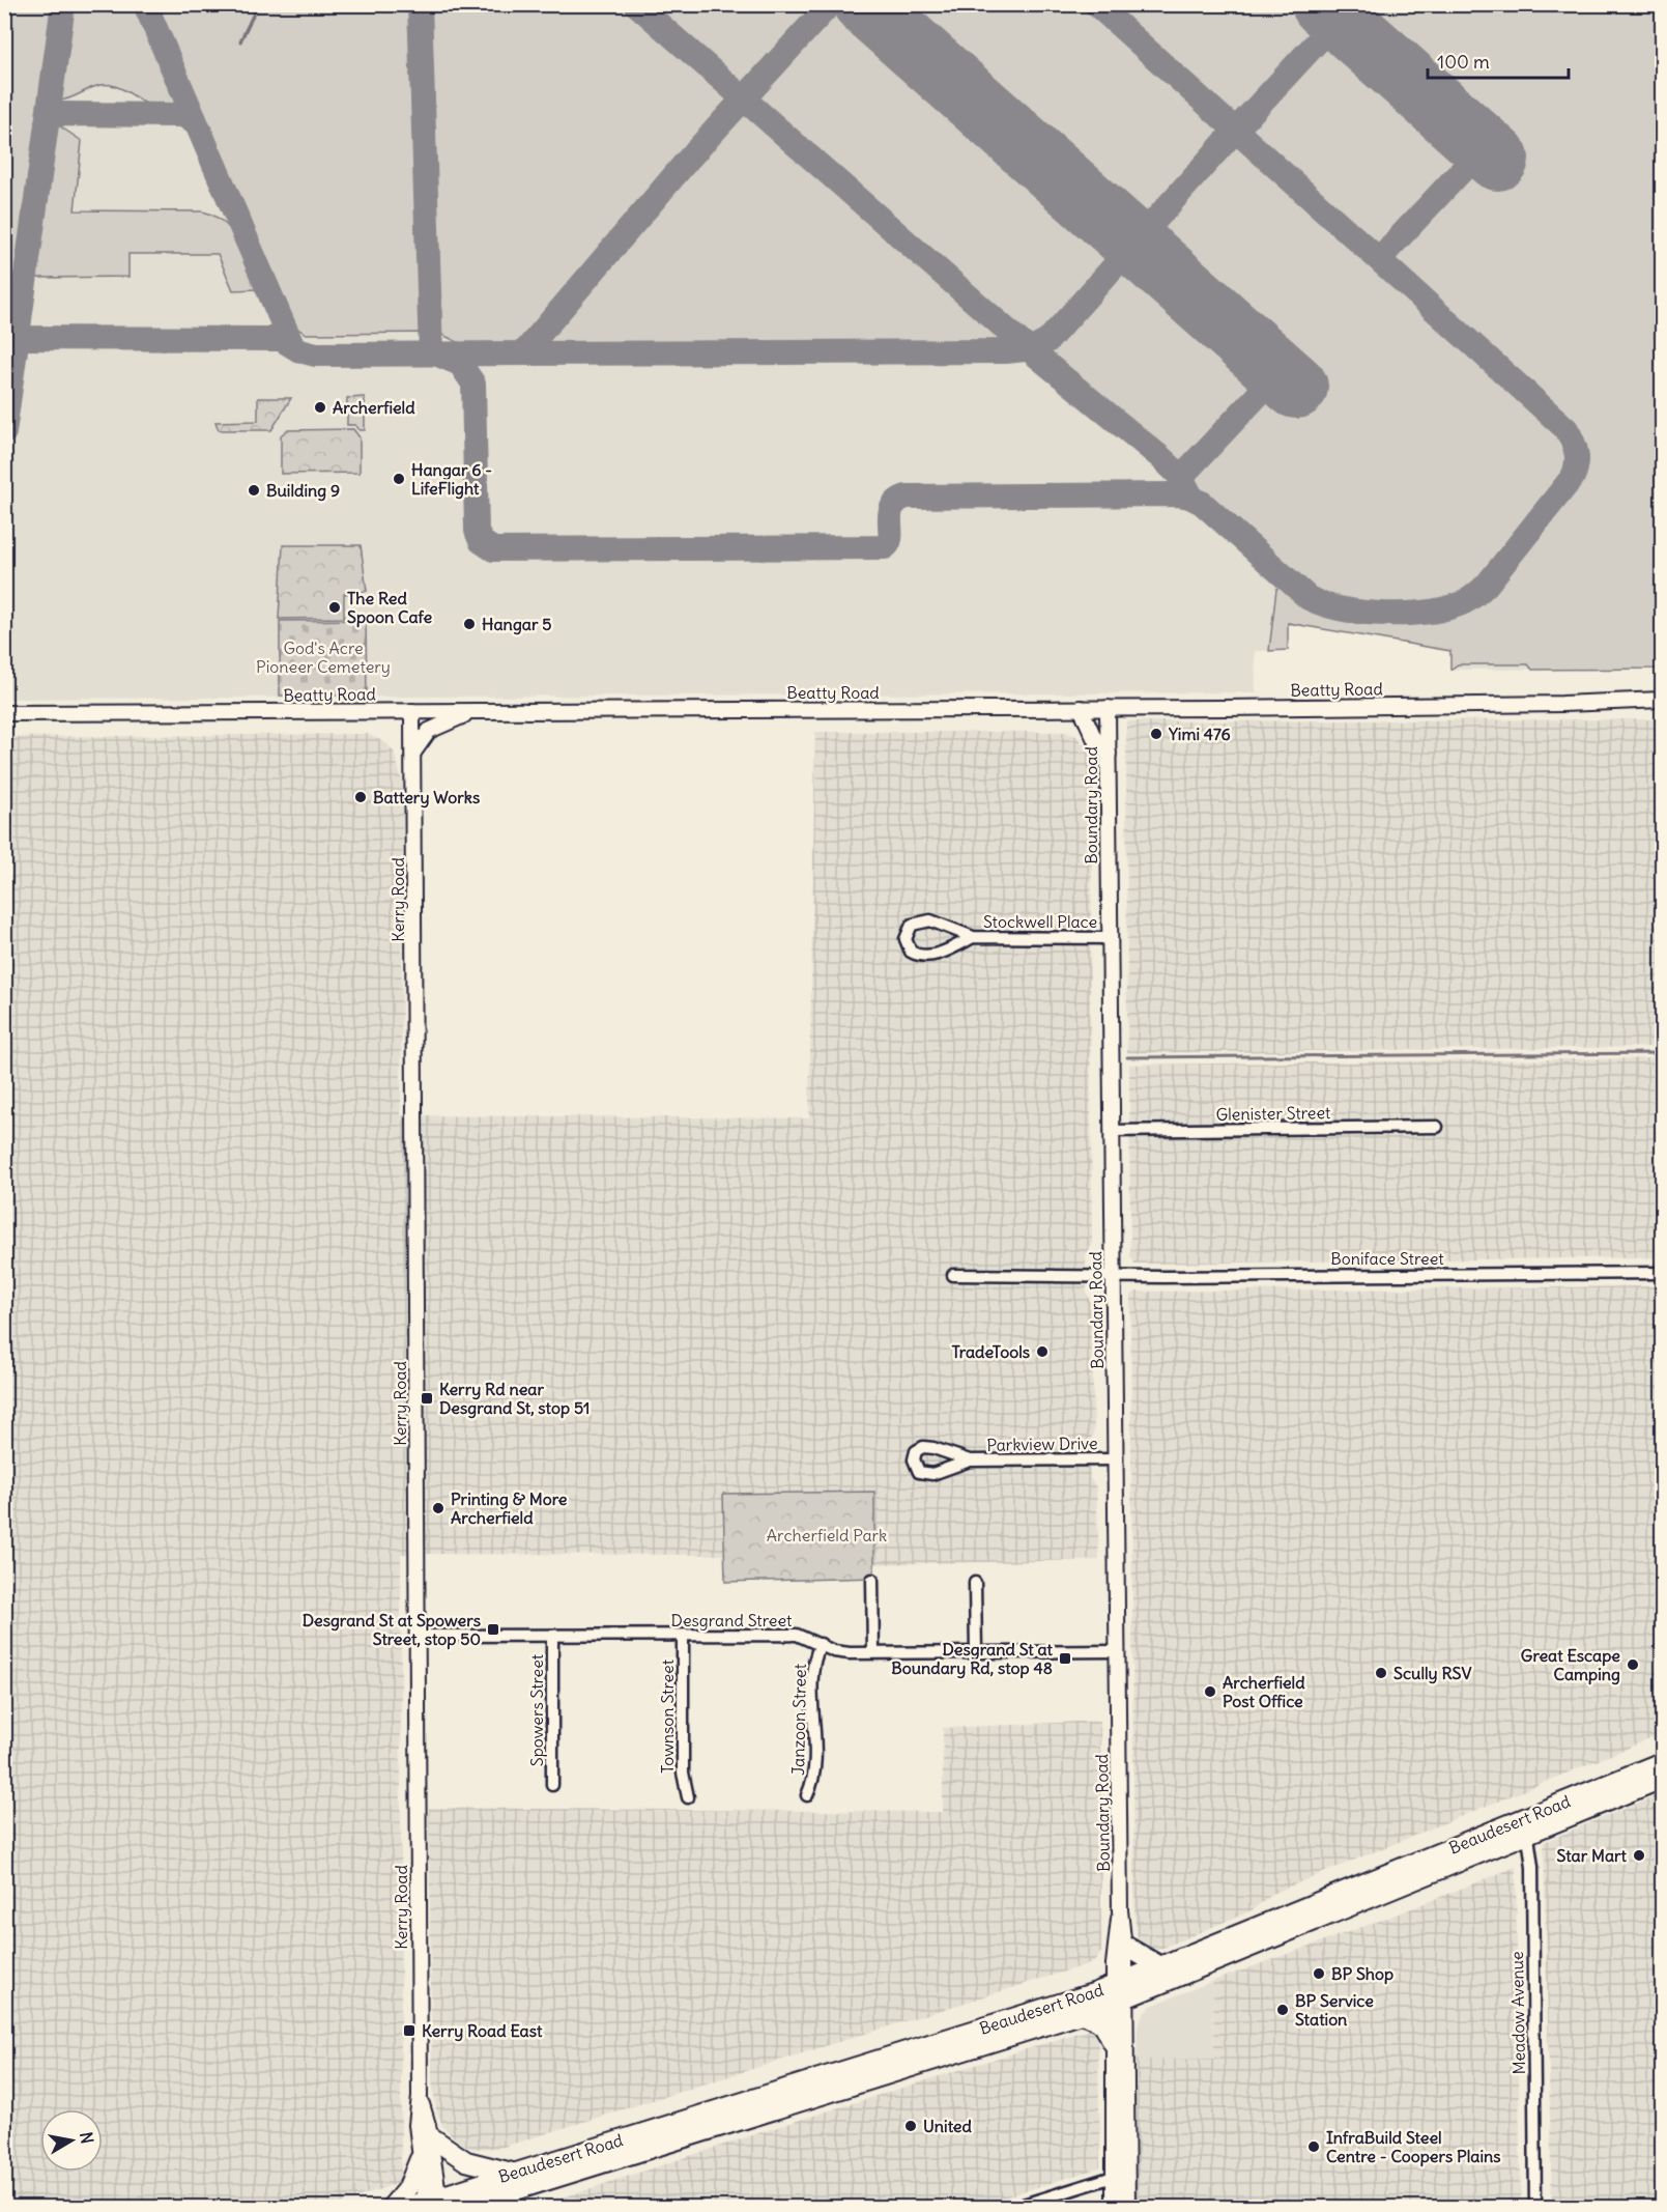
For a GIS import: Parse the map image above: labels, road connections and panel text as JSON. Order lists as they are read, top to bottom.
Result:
{
  "streets": {
    "highway": ["Beaudesert Road"],
    "main road": ["Beatty Road", "Boundary Road", "Kerry Road"],
    "street": [
      "Stockwell Place",
      "Glenister Street",
      "Boniface Street",
      "Parkview Drive",
      "Desgrand Street",
      "Spowers Street",
      "Townson Street",
      "Janzoon Street",
      "Meadow Avenue"
    ]
  },
  "crossings": [
    ["Beatty Road", "Boundary Road"],
    ["Beatty Road", "Kerry Road"],
    ["Boundary Road", "Stockwell Place"],
    ["Boundary Road", "Glenister Street"],
    ["Boundary Road", "Boniface Street"],
    ["Boundary Road", "Parkview Drive"],
    ["Boundary Road", "Desgrand Street"],
    ["Boundary Road", "Beaudesert Road"],
    ["Kerry Road", "Desgrand Street"],
    ["Kerry Road", "Beaudesert Road"],
    ["Desgrand Street", "Spowers Street"],
    ["Desgrand Street", "Townson Street"],
    ["Desgrand Street", "Janzoon Street"],
    ["Beaudesert Road", "Meadow Avenue"]
  ],
  "parks": ["God's Acre Pioneer Cemetery", "Archerfield Park"],
  "places": {
    "other": [
      "Archerfield",
      "Hangar 6 - LifeFlight",
      "Building 9",
      "The Red Spoon Cafe",
      "Hangar 5",
      "Yimi 476",
      "Battery Works",
      "TradeTools",
      "Printing & More Archerfield",
      "Great Escape Camping",
      "Scully RSV",
      "Archerfield Post Office",
      "Star Mart",
      "BP Shop",
      "BP Service Station",
      "United",
      "InfraBuild Steel Centre - Coopers Plains"
    ],
    "transit": [
      "Kerry Rd near Desgrand St, stop 51",
      "Desgrand St at Spowers Street, stop 50",
      "Desgrand St at Boundary Rd, stop 48",
      "Kerry Road East"
    ]
  },
  "scale_bar": "100 m",
  "north": "right"
}
